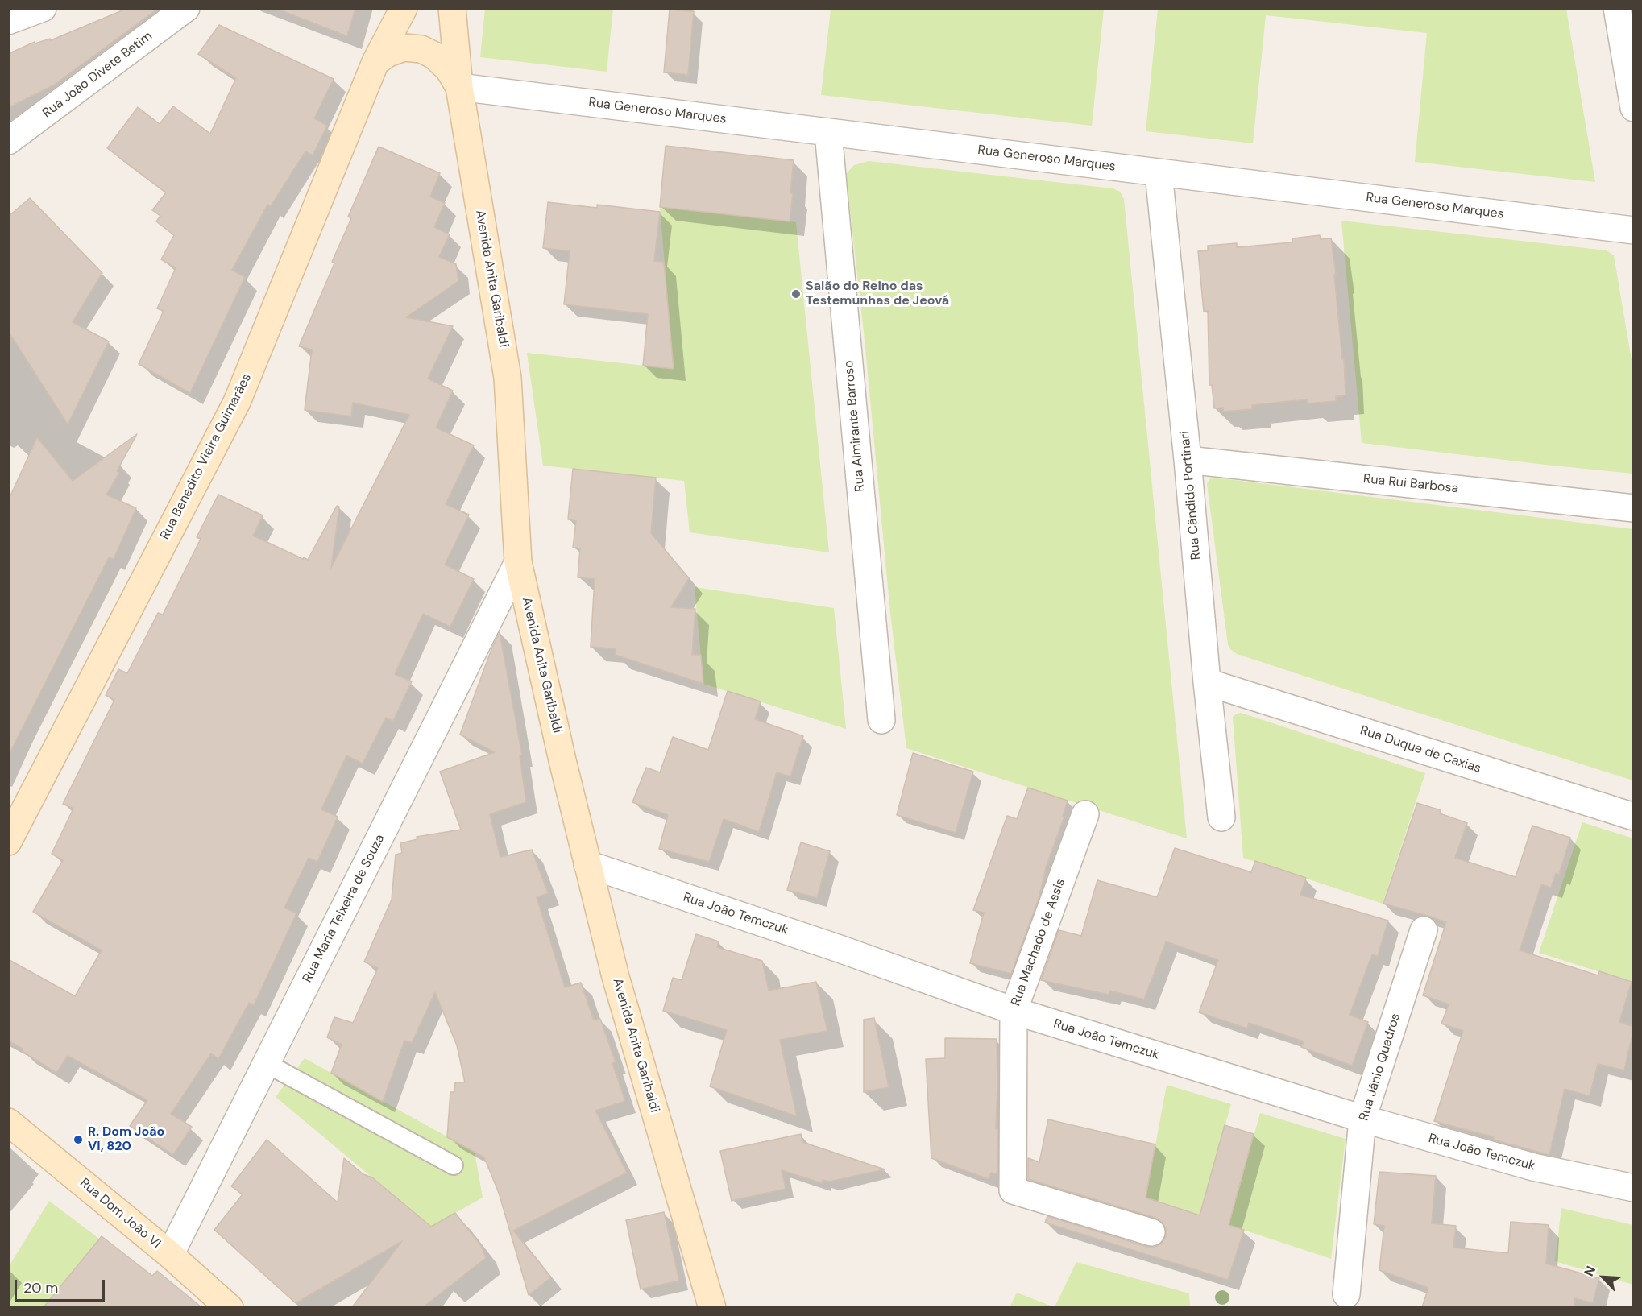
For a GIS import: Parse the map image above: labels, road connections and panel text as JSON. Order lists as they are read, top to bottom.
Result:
{
  "streets": {
    "street": [
      "Rua João Divete Betim",
      "Rua Generoso Marques",
      "Avenida Anita Garibaldi",
      "Rua Almirante Barroso",
      "Rua Benedito Vieira Guimarães",
      "Rua Rui Barbosa",
      "Rua Cândido Portinari",
      "Rua Duque de Caxias",
      "Rua Maria Teixeira de Souza",
      "Rua João Temczuk",
      "Rua Machado de Assis",
      "Rua Jânio Quadros",
      "Rua Dom João VI"
    ]
  },
  "crossings": [
    ["Rua Generoso Marques", "Avenida Anita Garibaldi"],
    ["Rua Generoso Marques", "Rua Almirante Barroso"],
    ["Rua Generoso Marques", "Rua Cândido Portinari"],
    ["Avenida Anita Garibaldi", "Rua Maria Teixeira de Souza"],
    ["Avenida Anita Garibaldi", "Rua João Temczuk"],
    ["Rua Rui Barbosa", "Rua Cândido Portinari"],
    ["Rua Cândido Portinari", "Rua Duque de Caxias"],
    ["Rua Maria Teixeira de Souza", "Rua Dom João VI"],
    ["Rua João Temczuk", "Rua Machado de Assis"],
    ["Rua João Temczuk", "Rua Jânio Quadros"]
  ],
  "places": ["Salão do Reino das Testemunhas de Jeová", "R. Dom João VI, 820"],
  "scale_bar": "20 m",
  "north": "top left"
}
